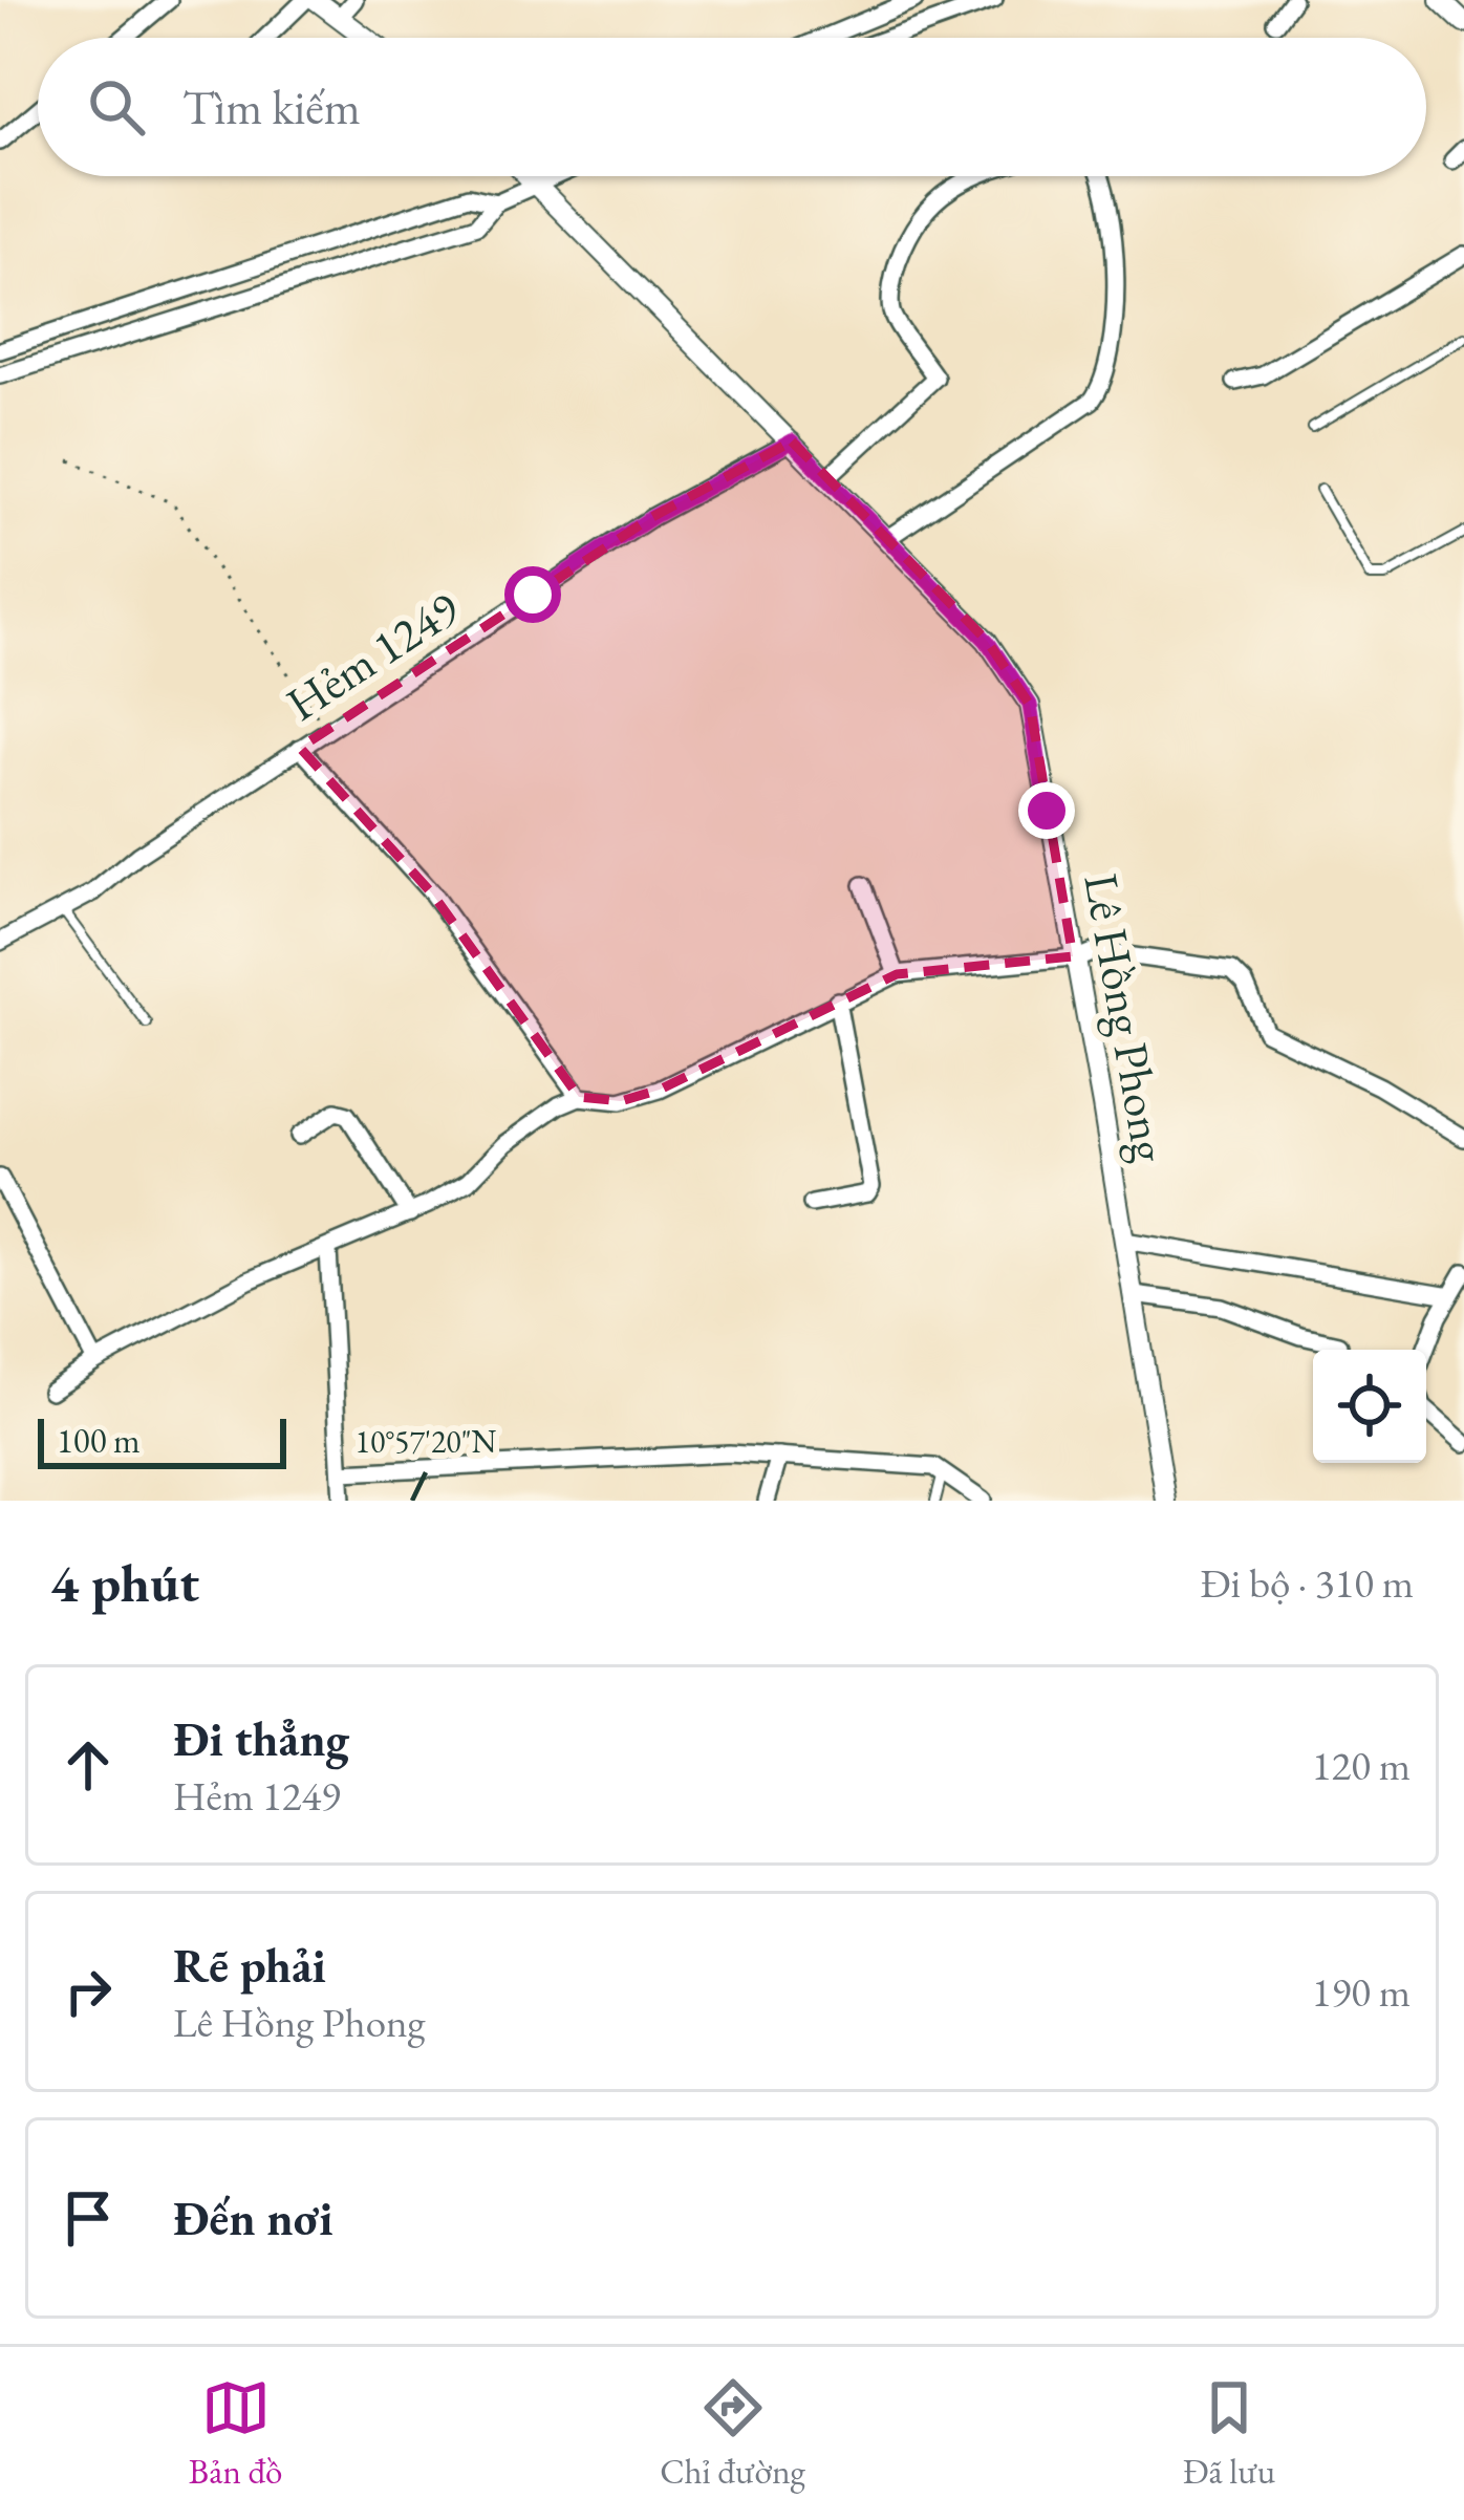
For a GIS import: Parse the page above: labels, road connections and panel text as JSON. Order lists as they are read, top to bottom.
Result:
{
  "streets": {
    "street": ["Hẻm 1249", "Lê Hồng Phong"]
  },
  "crossings": [
    ["Hẻm 1249", "Lê Hồng Phong"]
  ],
  "scale_bar": "100 m",
  "page": {
    "search": "Tìm kiếm",
    "scale": "100 m",
    "heading": ["4 phút", "Đi bộ · 310 m"],
    "list": [
      ["Đi thẳng", "Hẻm 1249", "120 m"],
      ["Rẽ phải", "Lê Hồng Phong", "190 m"],
      "Đến nơi"
    ],
    "nav": ["Bản đồ", "Chỉ đường", "Đã lưu"]
  },
  "coordinates": ["10°57'20\"N"]
}
